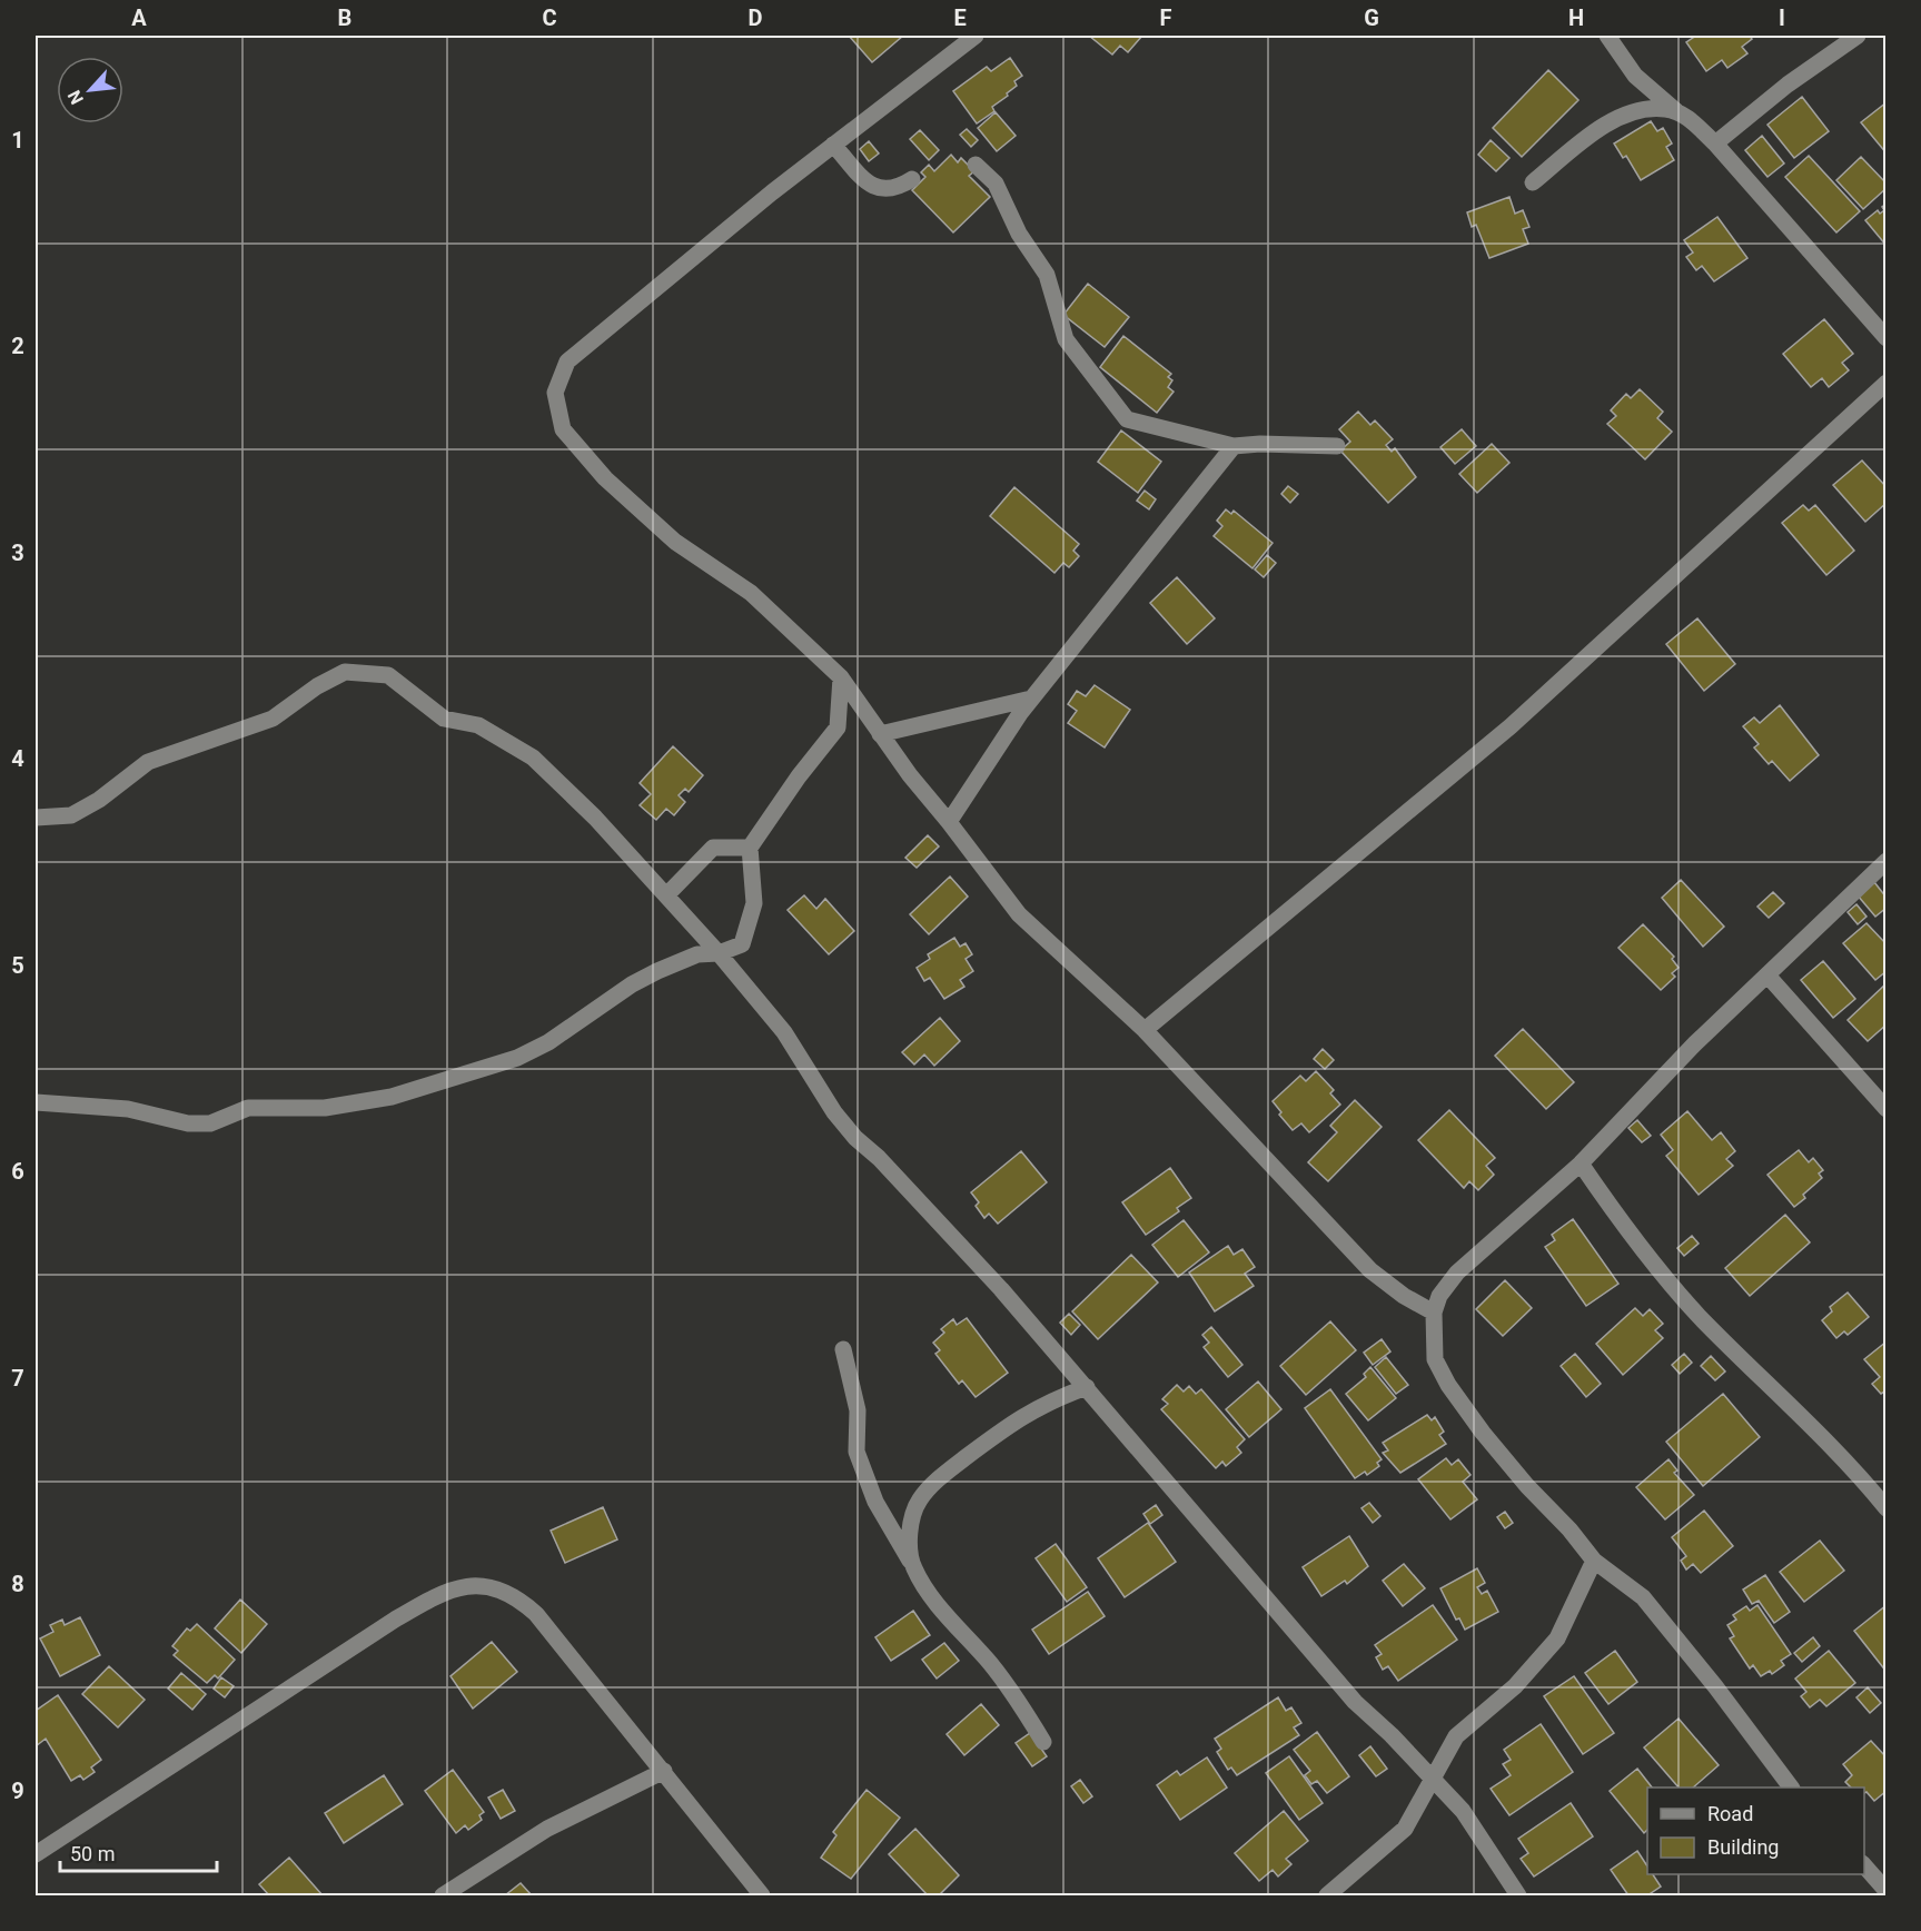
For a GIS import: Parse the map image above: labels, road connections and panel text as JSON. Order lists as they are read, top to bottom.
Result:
{
  "legend": ["Road", "Building"],
  "scale_bar": "50 m",
  "north": "bottom left",
  "grid": {
    "columns": [
      "A",
      "B",
      "C",
      "D",
      "E",
      "F",
      "G",
      "H",
      "I"
    ],
    "rows": [
      "1",
      "2",
      "3",
      "4",
      "5",
      "6",
      "7",
      "8",
      "9"
    ]
  }
}
